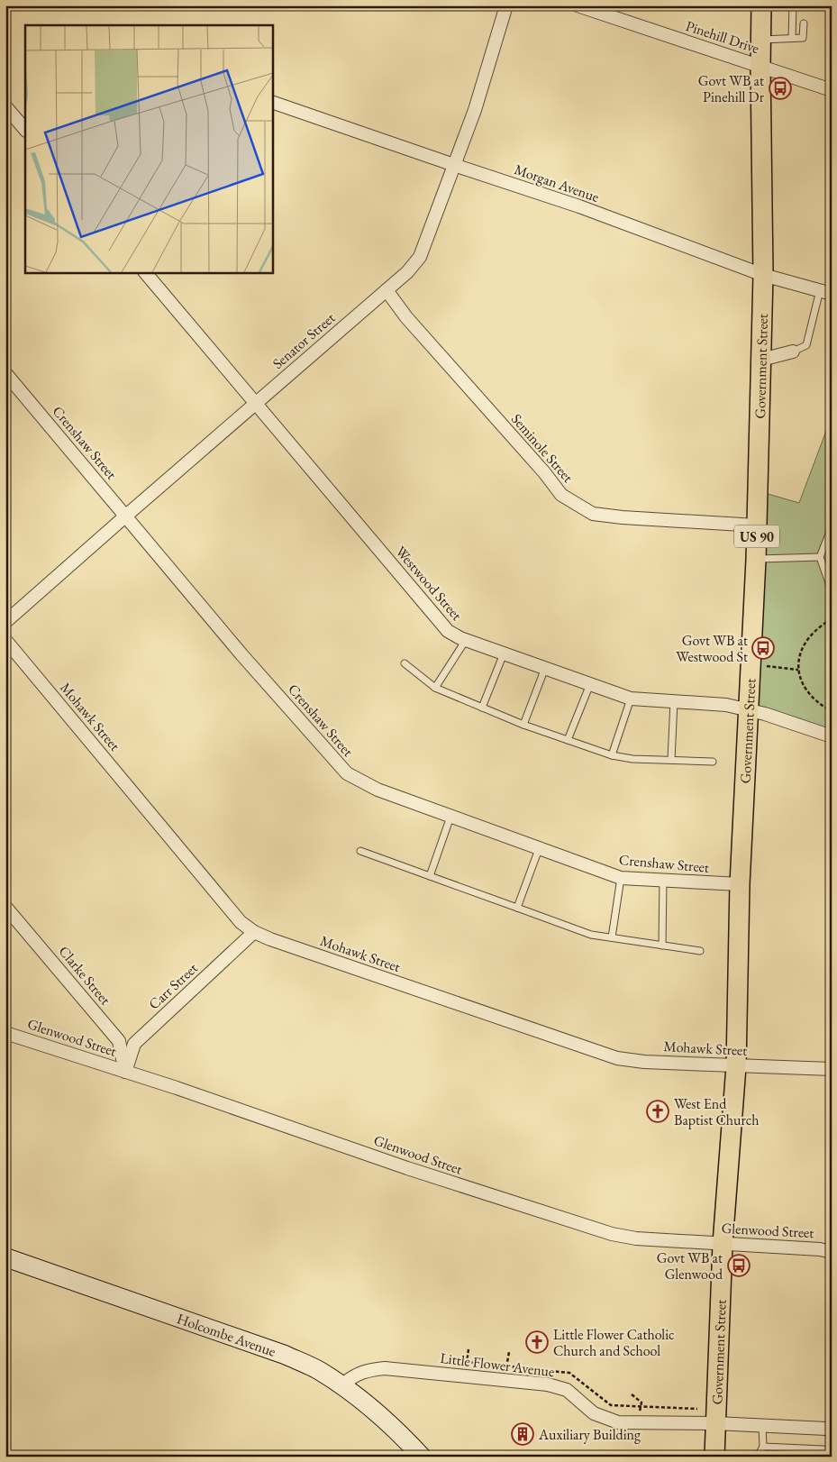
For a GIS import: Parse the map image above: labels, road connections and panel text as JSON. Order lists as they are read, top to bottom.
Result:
{
  "streets": {
    "main road": ["Government Street", "US 90"],
    "street": [
      "Pinehill Drive",
      "Morgan Avenue",
      "Senator Street",
      "Crenshaw Street",
      "Seminole Street",
      "Westwood Street",
      "Mohawk Street",
      "Clarke Street",
      "Carr Street",
      "Glenwood Street",
      "Holcombe Avenue",
      "Little Flower Avenue"
    ]
  },
  "crossings": [
    ["Pinehill Drive", "Government Street"],
    ["Morgan Avenue", "Senator Street"],
    ["Morgan Avenue", "Government Street"],
    ["Senator Street", "Crenshaw Street"],
    ["Senator Street", "Seminole Street"],
    ["Senator Street", "Westwood Street"],
    ["Government Street", "Crenshaw Street"],
    ["Government Street", "Seminole Street"],
    ["Government Street", "Westwood Street"],
    ["Government Street", "Mohawk Street"],
    ["Government Street", "Glenwood Street"],
    ["Government Street", "Little Flower Avenue"],
    ["Mohawk Street", "Carr Street"],
    ["Clarke Street", "Carr Street"],
    ["Clarke Street", "Glenwood Street"],
    ["Carr Street", "Glenwood Street"],
    ["Holcombe Avenue", "Little Flower Avenue"]
  ],
  "places": {
    "bus stop": ["Govt WB at Pinehill Dr", "Govt WB at Westwood St", "Govt WB at Glenwood"],
    "church": ["West End Baptist Church", "Little Flower Catholic Church and School"],
    "building": ["Auxiliary Building"]
  }
}
